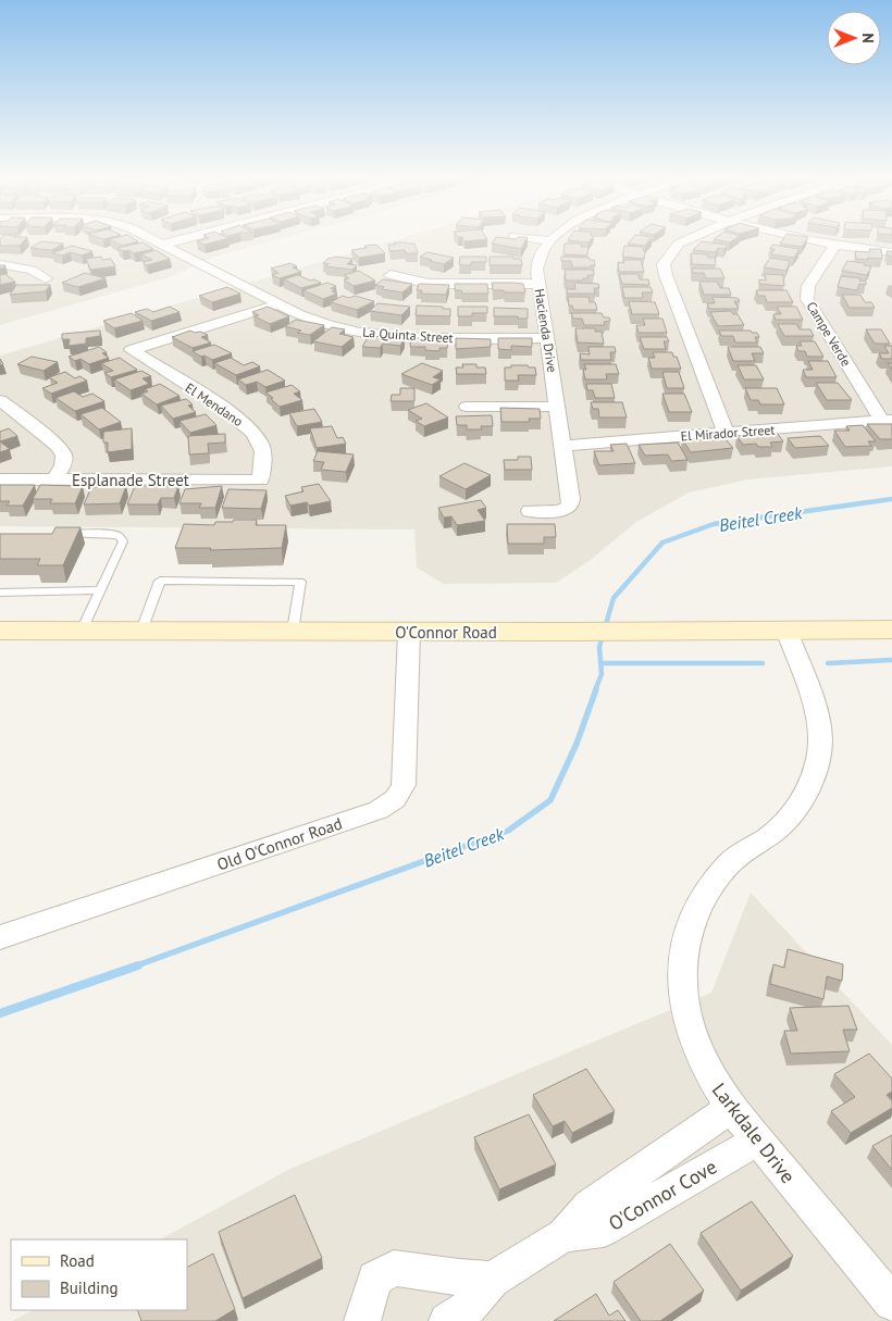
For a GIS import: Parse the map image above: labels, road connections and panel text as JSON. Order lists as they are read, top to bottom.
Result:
{
  "streets": {
    "main road": ["O'Connor Road"],
    "street": [
      "Hacienda Drive",
      "Campe Verde",
      "La Quinta Street",
      "El Mendano",
      "El Mirador Street",
      "Esplanade Street",
      "Old O'Connor Road",
      "Larkdale Drive",
      "O'Connor Cove"
    ]
  },
  "crossings": [
    ["Hacienda Drive", "La Quinta Street"],
    ["Hacienda Drive", "El Mirador Street"],
    ["Campe Verde", "El Mirador Street"],
    ["La Quinta Street", "El Mendano"],
    ["El Mendano", "Esplanade Street"],
    ["O'Connor Road", "Old O'Connor Road"],
    ["O'Connor Road", "Larkdale Drive"],
    ["Larkdale Drive", "O'Connor Cove"]
  ],
  "water": ["Beitel Creek"],
  "legend": ["Road", "Building"],
  "north": "right"
}
